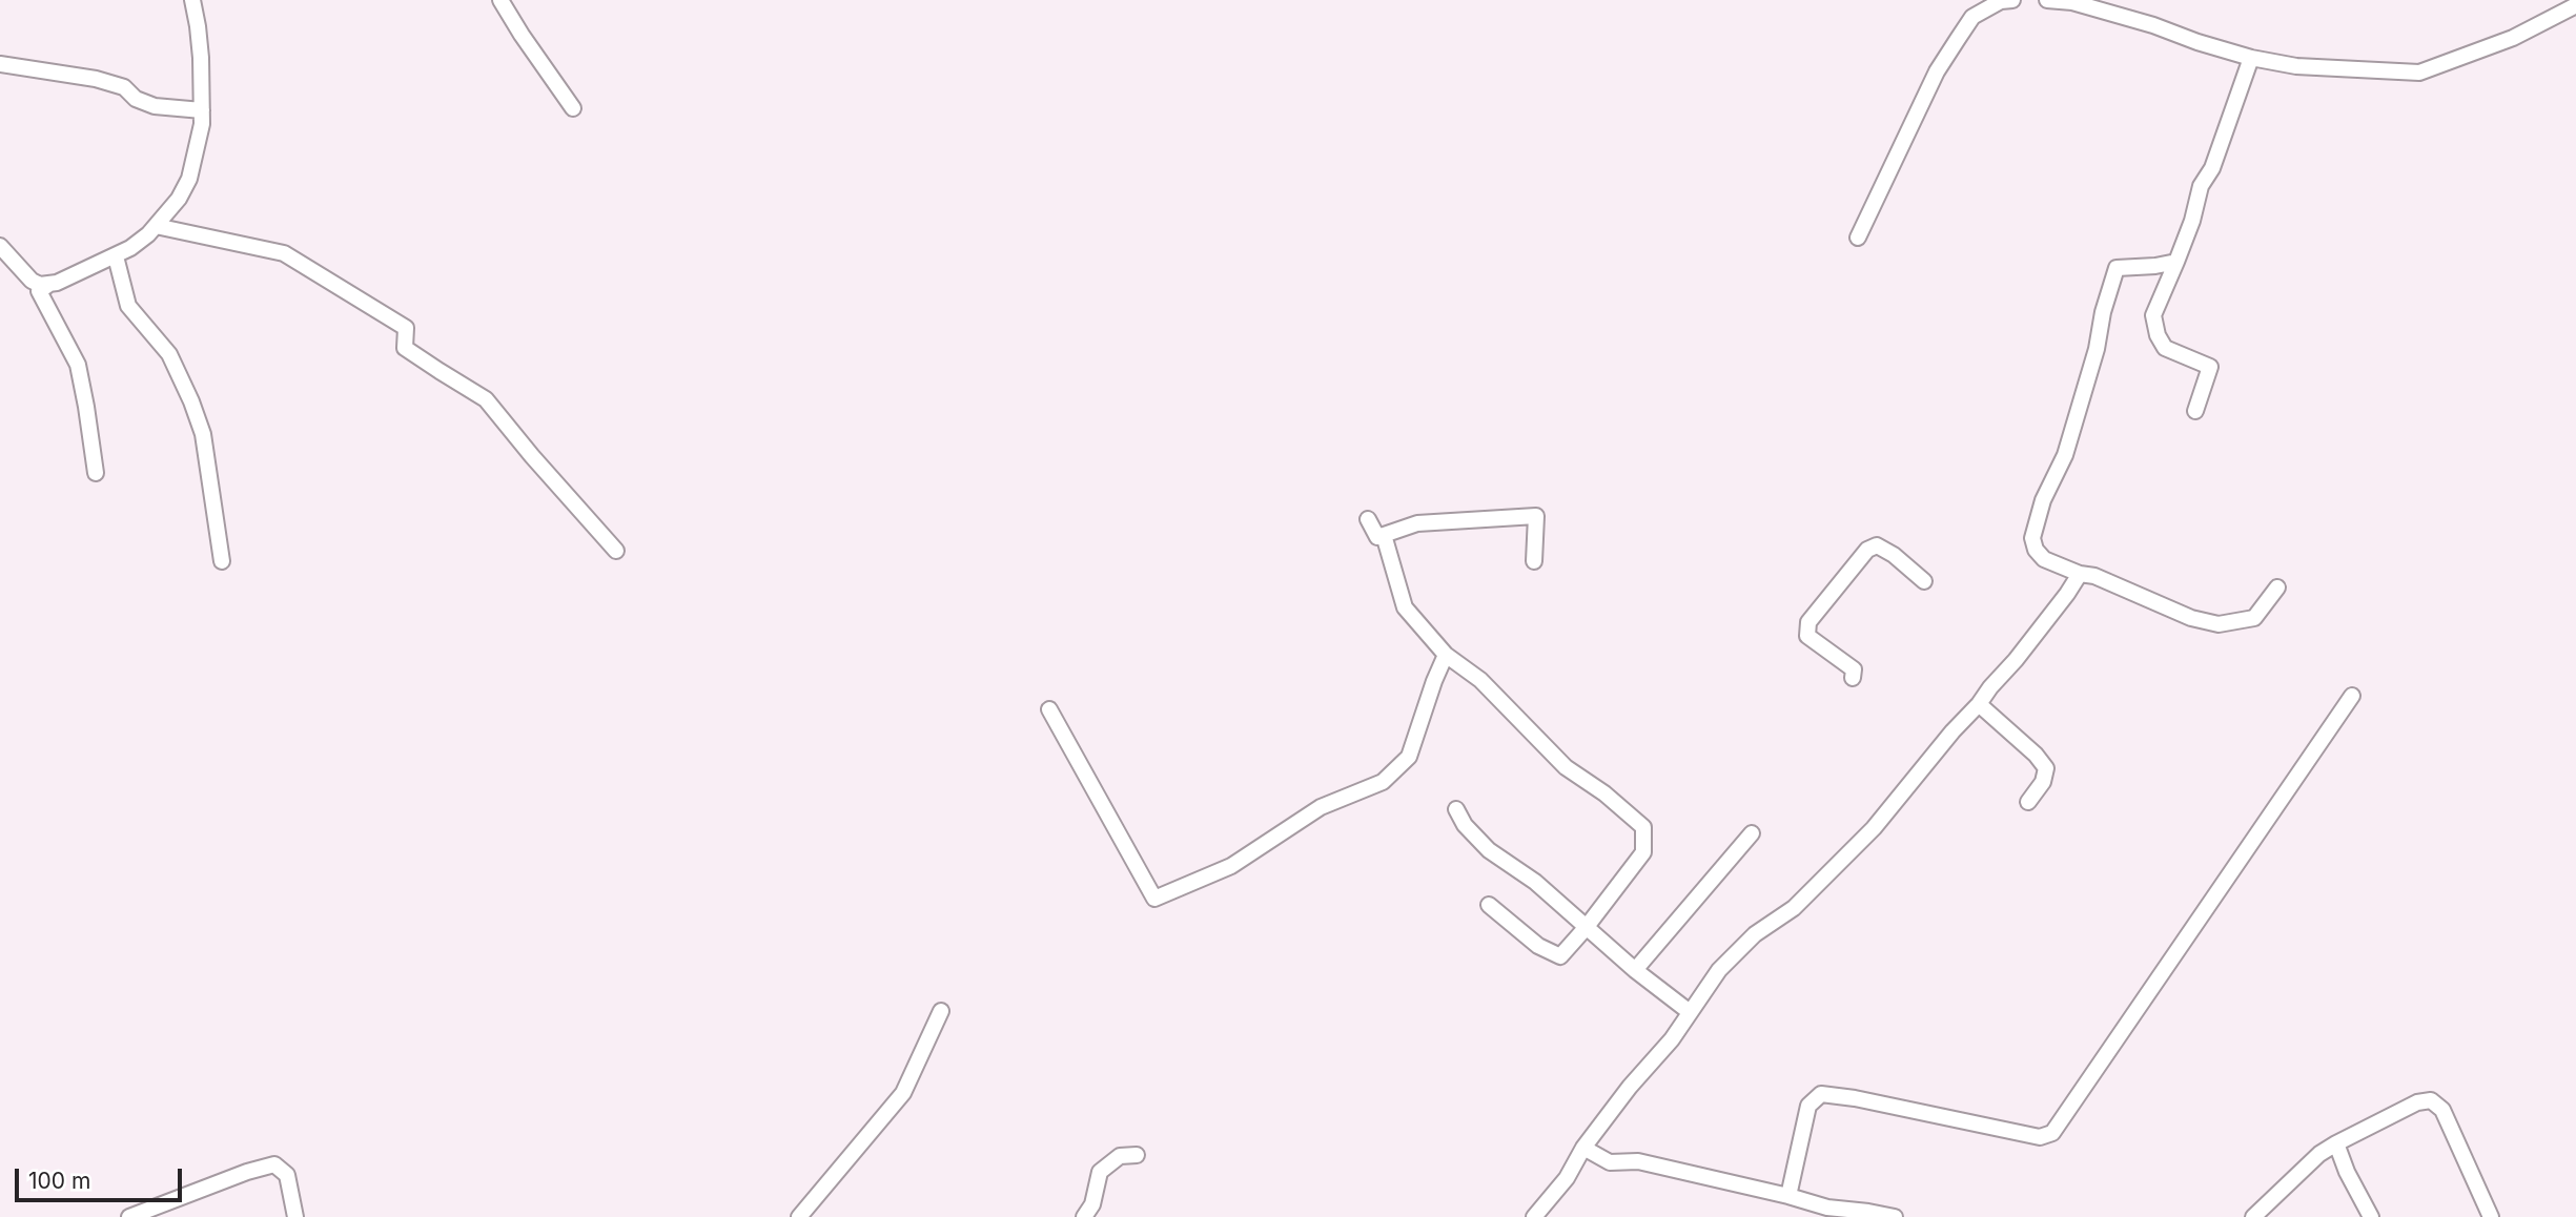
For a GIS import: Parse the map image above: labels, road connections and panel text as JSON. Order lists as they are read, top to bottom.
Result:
{
  "scale_bar": "100 m"
}
